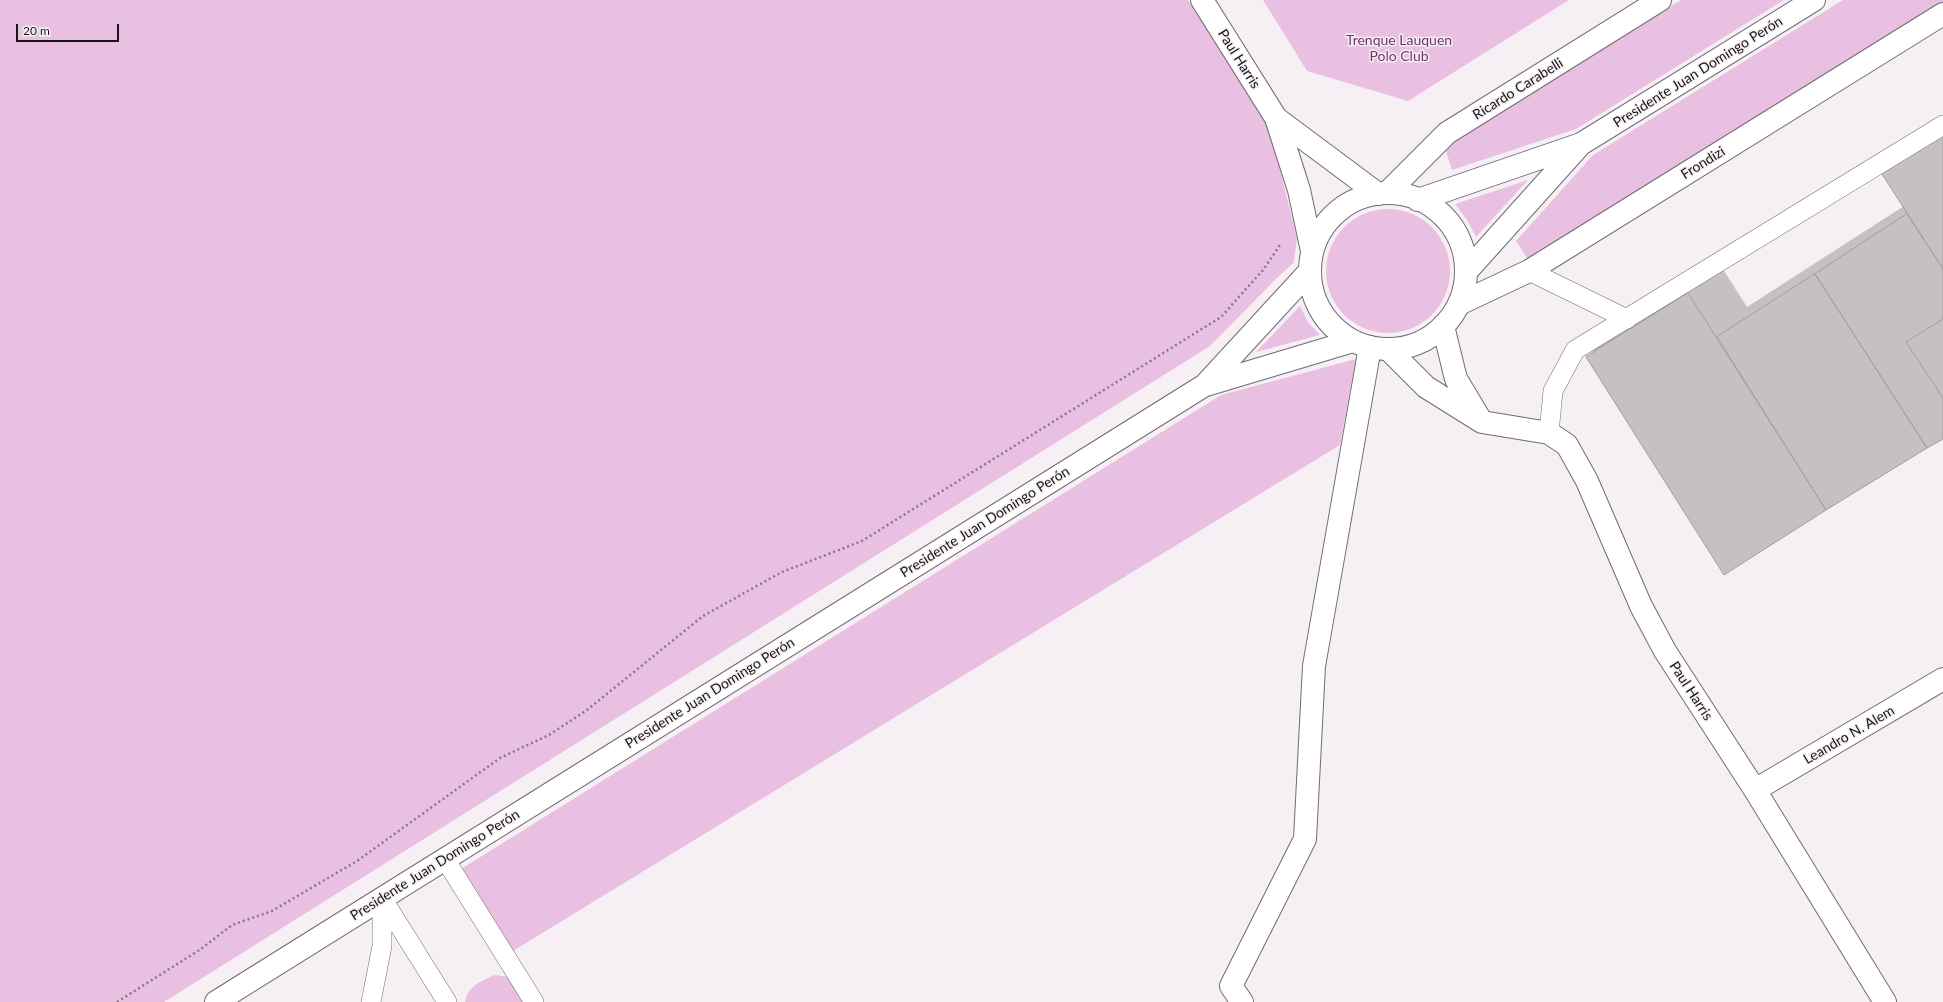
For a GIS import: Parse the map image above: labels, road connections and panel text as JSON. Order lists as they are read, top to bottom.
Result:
{
  "streets": {
    "street": [
      "Paul Harris",
      "Presidente Juan Domingo Perón",
      "Ricardo Carabelli",
      "Frondizi",
      "Leandro N. Alem"
    ]
  },
  "crossings": [
    ["Paul Harris", "Presidente Juan Domingo Perón"],
    ["Paul Harris", "Ricardo Carabelli"],
    ["Paul Harris", "Leandro N. Alem"],
    ["Presidente Juan Domingo Perón", "Frondizi"]
  ],
  "parks": ["Trenque Lauquen Polo Club"],
  "scale_bar": "20 m"
}
